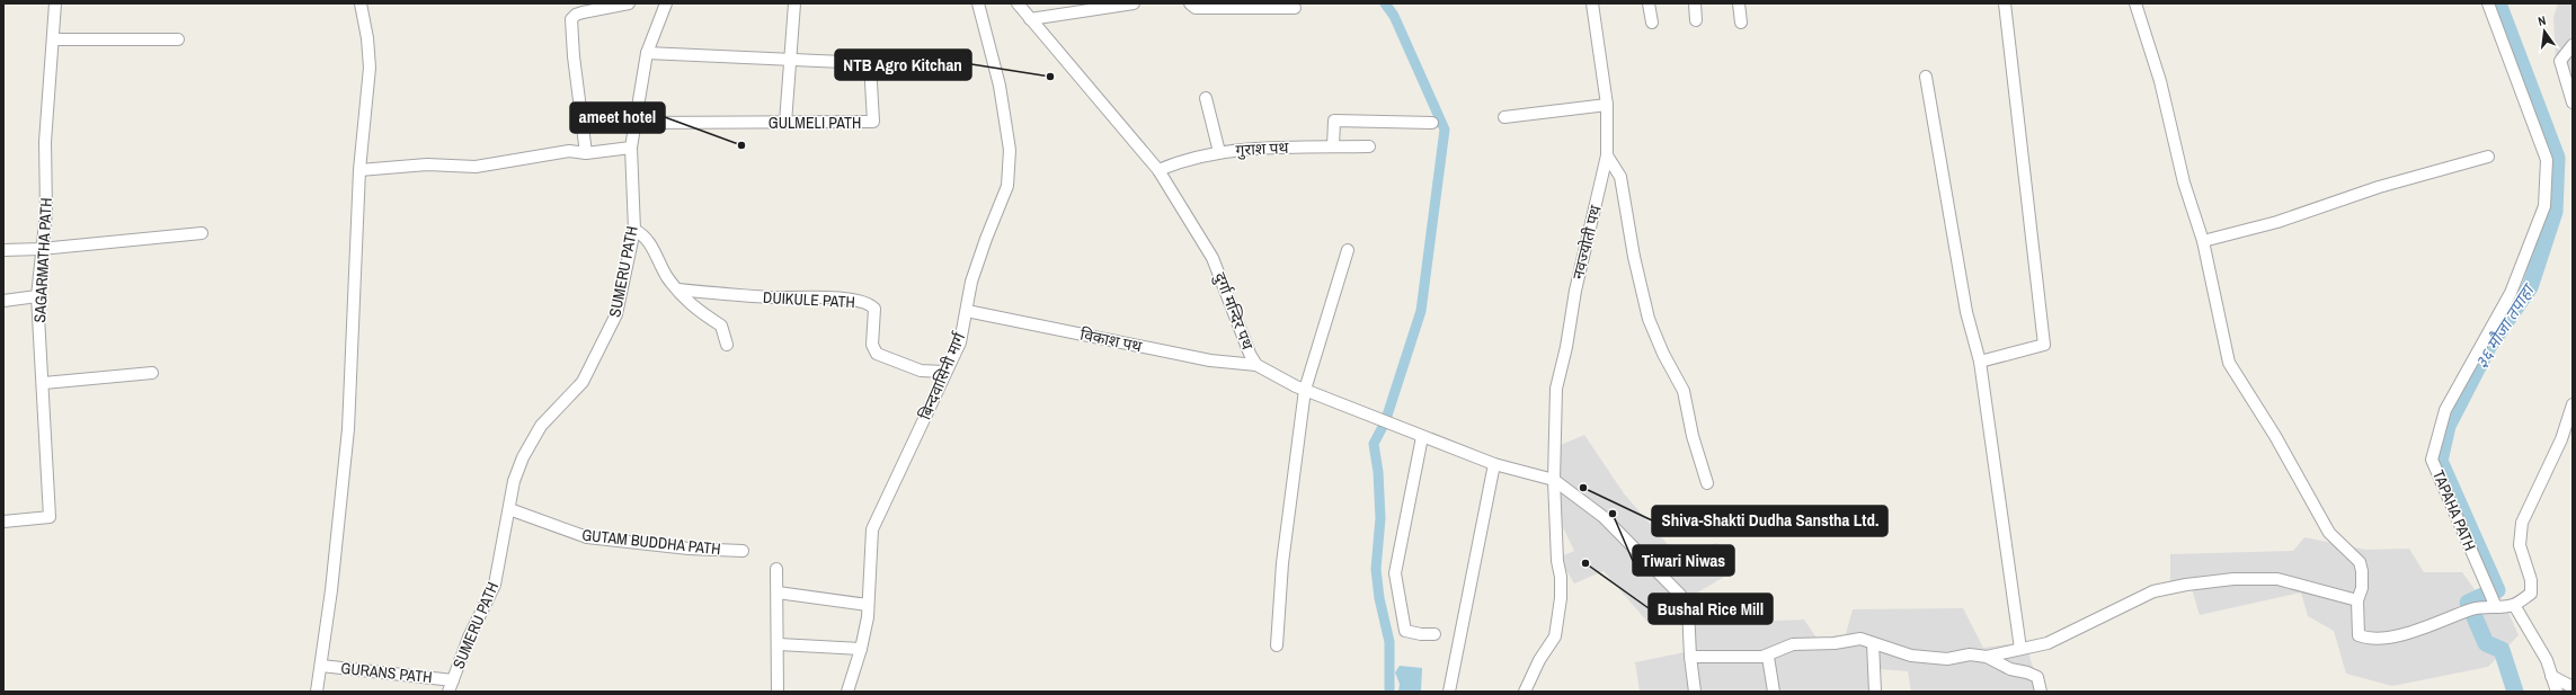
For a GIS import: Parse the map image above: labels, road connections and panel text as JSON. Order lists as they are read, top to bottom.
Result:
{
  "streets": {
    "street": [
      "GULMELI PATH",
      "गुराश पथ",
      "नवज्योती पथ",
      "SAGARMATHA PATH",
      "SUMERU PATH",
      "DUIKULE PATH",
      "दुर्गा मन्दिर पथ",
      "विकाश पथ",
      "बिन्दवासिनी मार्ग",
      "TAPAHA PATH",
      "GUTAM BUDDHA PATH",
      "GURANS PATH"
    ]
  },
  "crossings": [
    ["GULMELI PATH", "SUMERU PATH"],
    ["गुराश पथ", "दुर्गा मन्दिर पथ"],
    ["नवज्योती पथ", "दुर्गा मन्दिर पथ"],
    ["SUMERU PATH", "GUTAM BUDDHA PATH"],
    ["SUMERU PATH", "GURANS PATH"],
    ["DUIKULE PATH", "बिन्दवासिनी मार्ग"],
    ["दुर्गा मन्दिर पथ", "विकाश पथ"],
    ["विकाश पथ", "बिन्दवासिनी मार्ग"]
  ],
  "water": ["३६ मौजा तपाहा"],
  "places": [
    "NTB Agro Kitchan",
    "ameet hotel",
    "Shiva-Shakti Dudha Sanstha Ltd.",
    "Tiwari Niwas",
    "Bushal Rice Mill"
  ],
  "north": "top"
}
